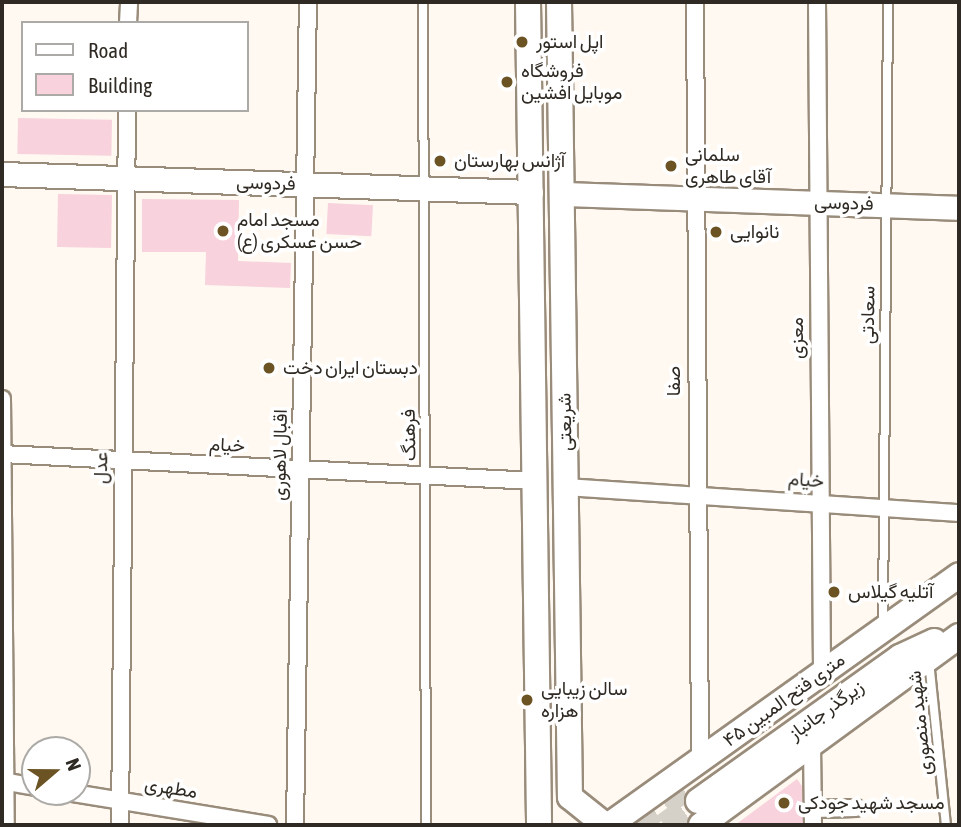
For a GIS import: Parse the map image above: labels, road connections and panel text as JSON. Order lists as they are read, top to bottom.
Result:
{
  "streets": {
    "main road": [
      "فردوسی",
      "شریعتی",
      "۴۵ متری فتح المبین",
      "زیرگذر جانباز"
    ],
    "street": [
      "معزی",
      "صفا",
      "خیام",
      "اقبال لاهوری",
      "عدل",
      "مطهری"
    ],
    "lane": ["سعادتی", "فرهنگ", "شهید منصوری"]
  },
  "crossings": [
    ["فردوسی", "سعادتی"],
    ["فردوسی", "معزی"],
    ["فردوسی", "صفا"],
    ["فردوسی", "شریعتی"],
    ["فردوسی", "فرهنگ"],
    ["فردوسی", "اقبال لاهوری"],
    ["فردوسی", "عدل"],
    ["سعادتی", "خیام"],
    ["سعادتی", "۴۵ متری فتح المبین"],
    ["معزی", "خیام"],
    ["معزی", "۴۵ متری فتح المبین"],
    ["صفا", "خیام"],
    ["صفا", "۴۵ متری فتح المبین"],
    ["صفا", "زیرگذر جانباز"],
    ["شریعتی", "خیام"],
    ["فرهنگ", "خیام"],
    ["خیام", "اقبال لاهوری"],
    ["خیام", "عدل"],
    ["عدل", "مطهری"],
    ["۴۵ متری فتح المبین", "زیرگذر جانباز"],
    ["۴۵ متری فتح المبین", "شهید منصوری"]
  ],
  "places": [
    "اپل استور",
    "فروشگاه موبایل افشین",
    "آژانس بهارستان",
    "سلمانی آقای طاهری",
    "مسجد امام حسن عسکری (ع)",
    "نانوایی",
    "دبستان ایران دخت",
    "آتلیه گیلاس",
    "سالن زیبایی هزاره",
    "مسجد شهید جودکی"
  ],
  "legend": ["Road", "Building"],
  "north": "right"
}
